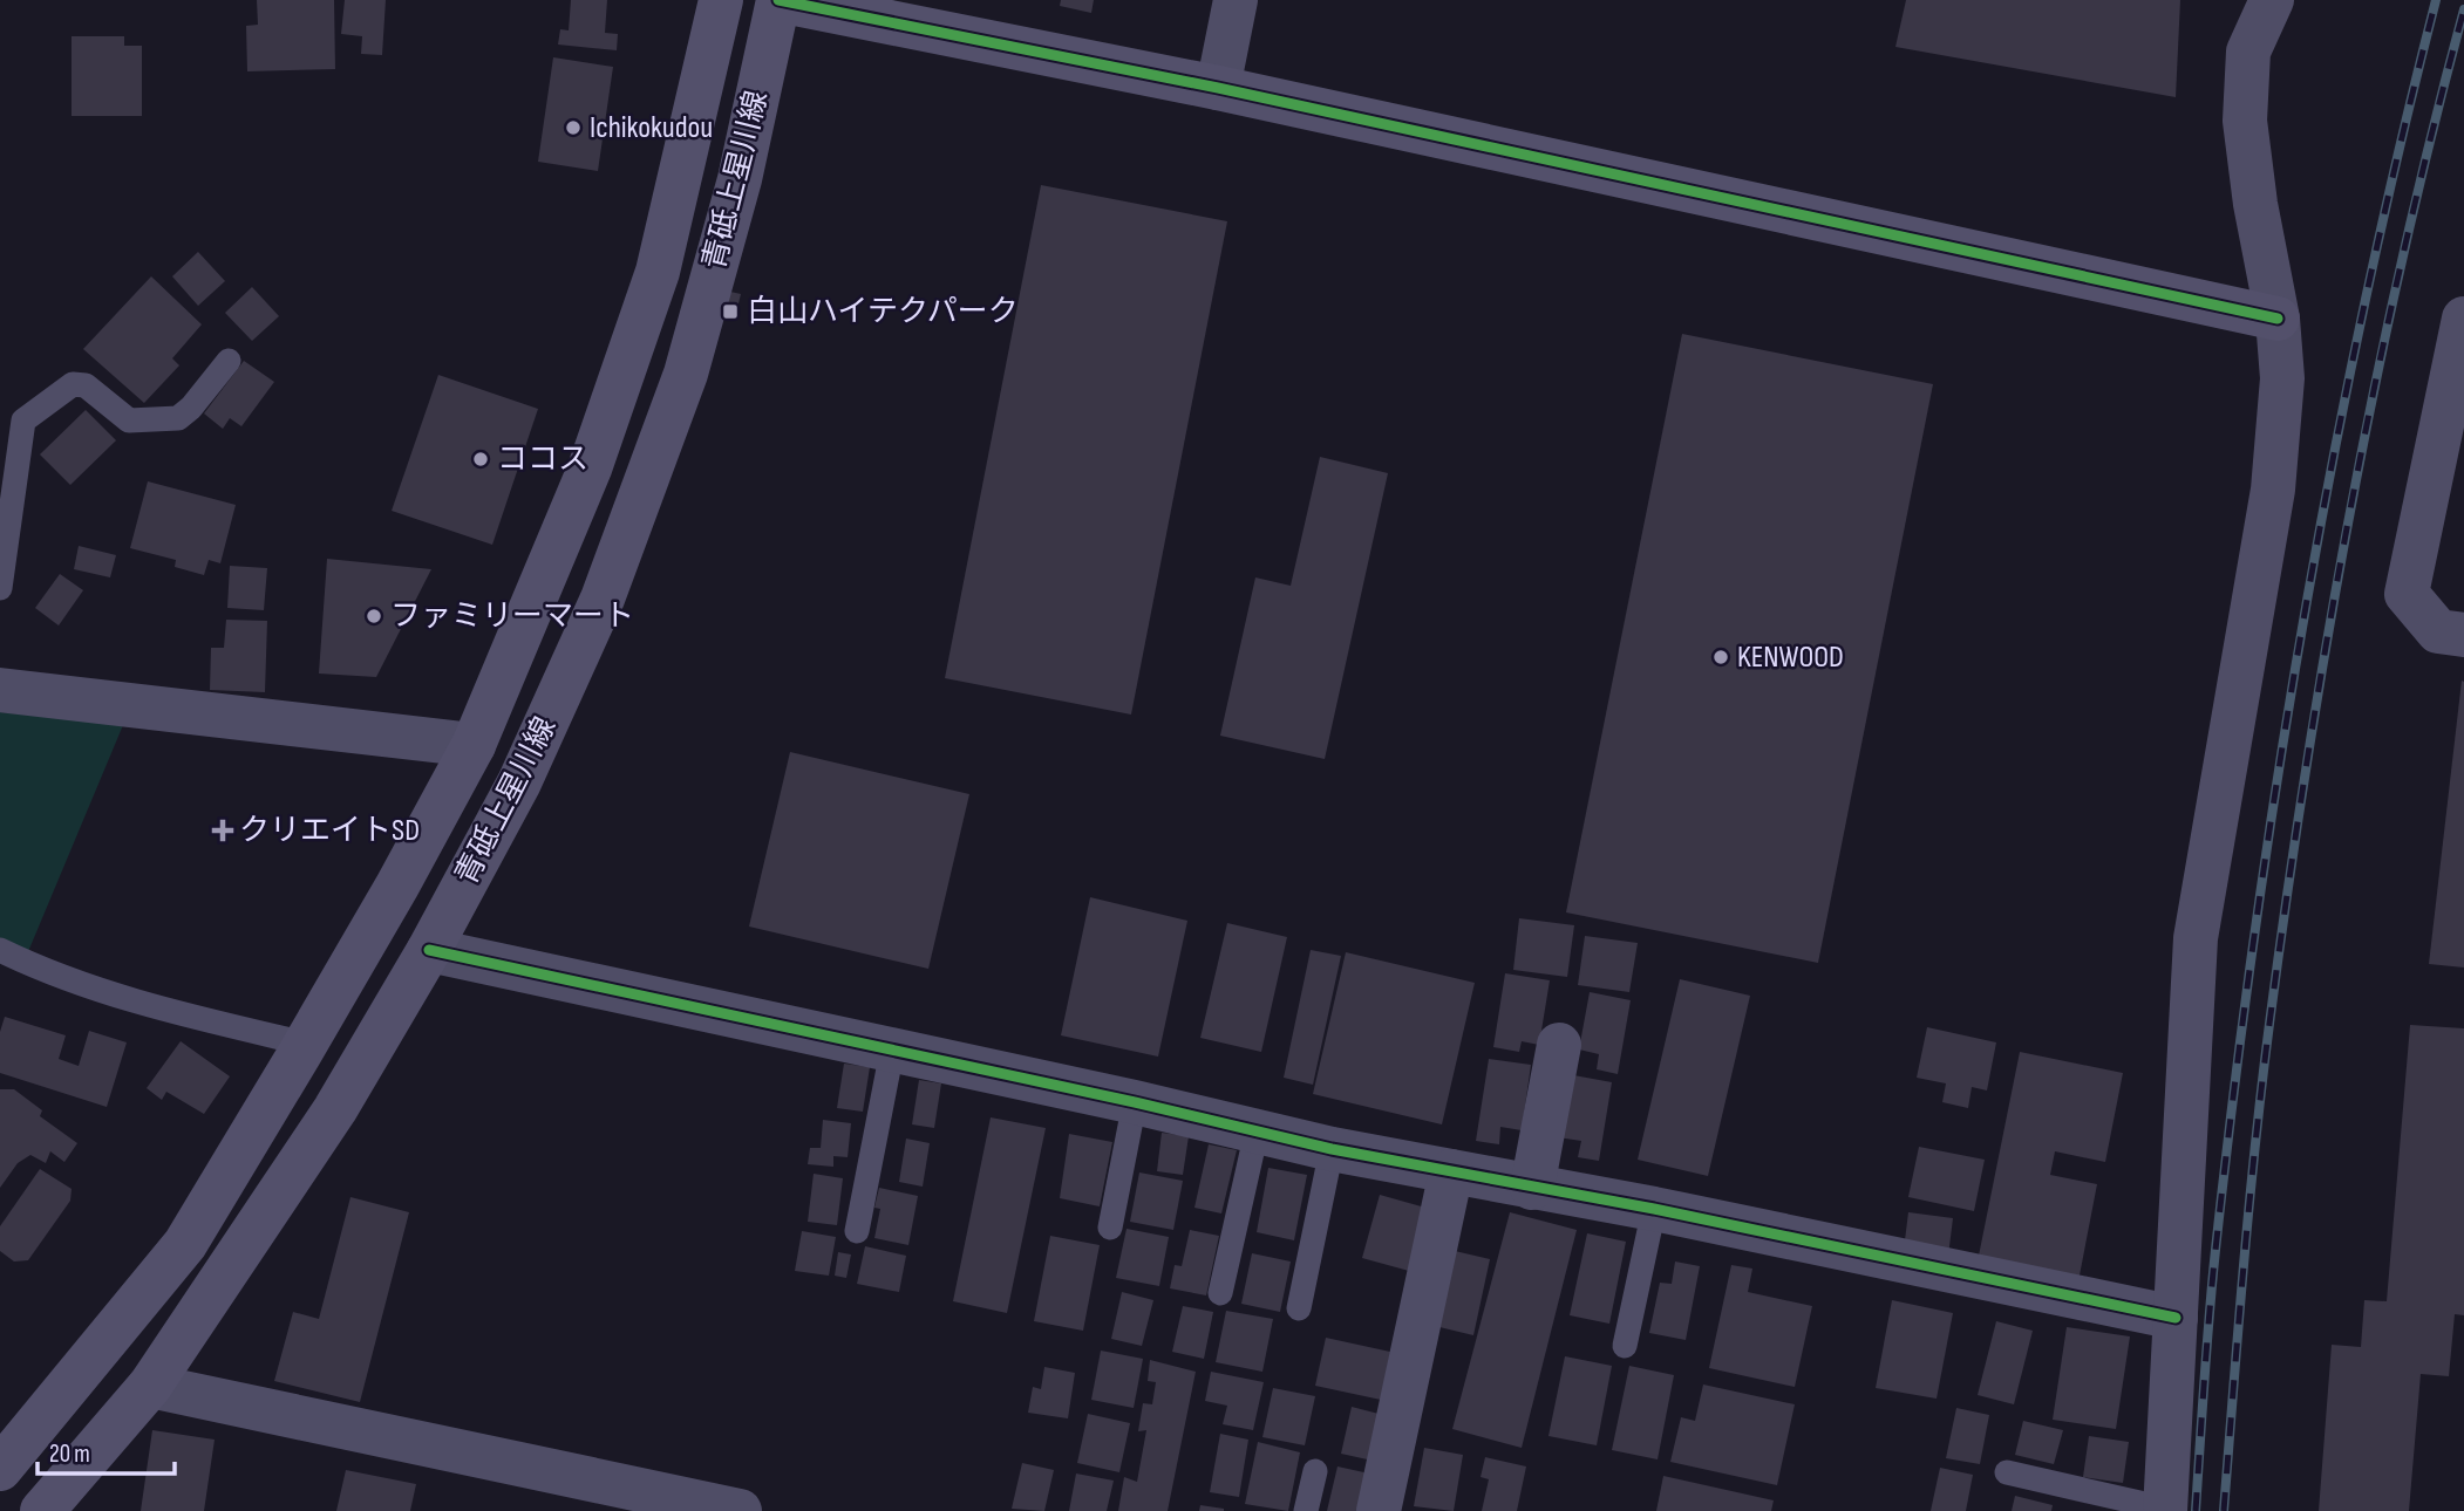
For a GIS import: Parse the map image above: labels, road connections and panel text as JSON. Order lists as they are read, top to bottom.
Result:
{
  "streets": {
    "main road": ["青砥上星川線"]
  },
  "places": {
    "other": [
      "Ichikokudou",
      "ココス",
      "ファミリーマート",
      "KENWOOD"
    ],
    "transit": ["白山ハイテクパーク"],
    "health": ["クリエイトSD"]
  },
  "scale_bar": "20 m"
}
